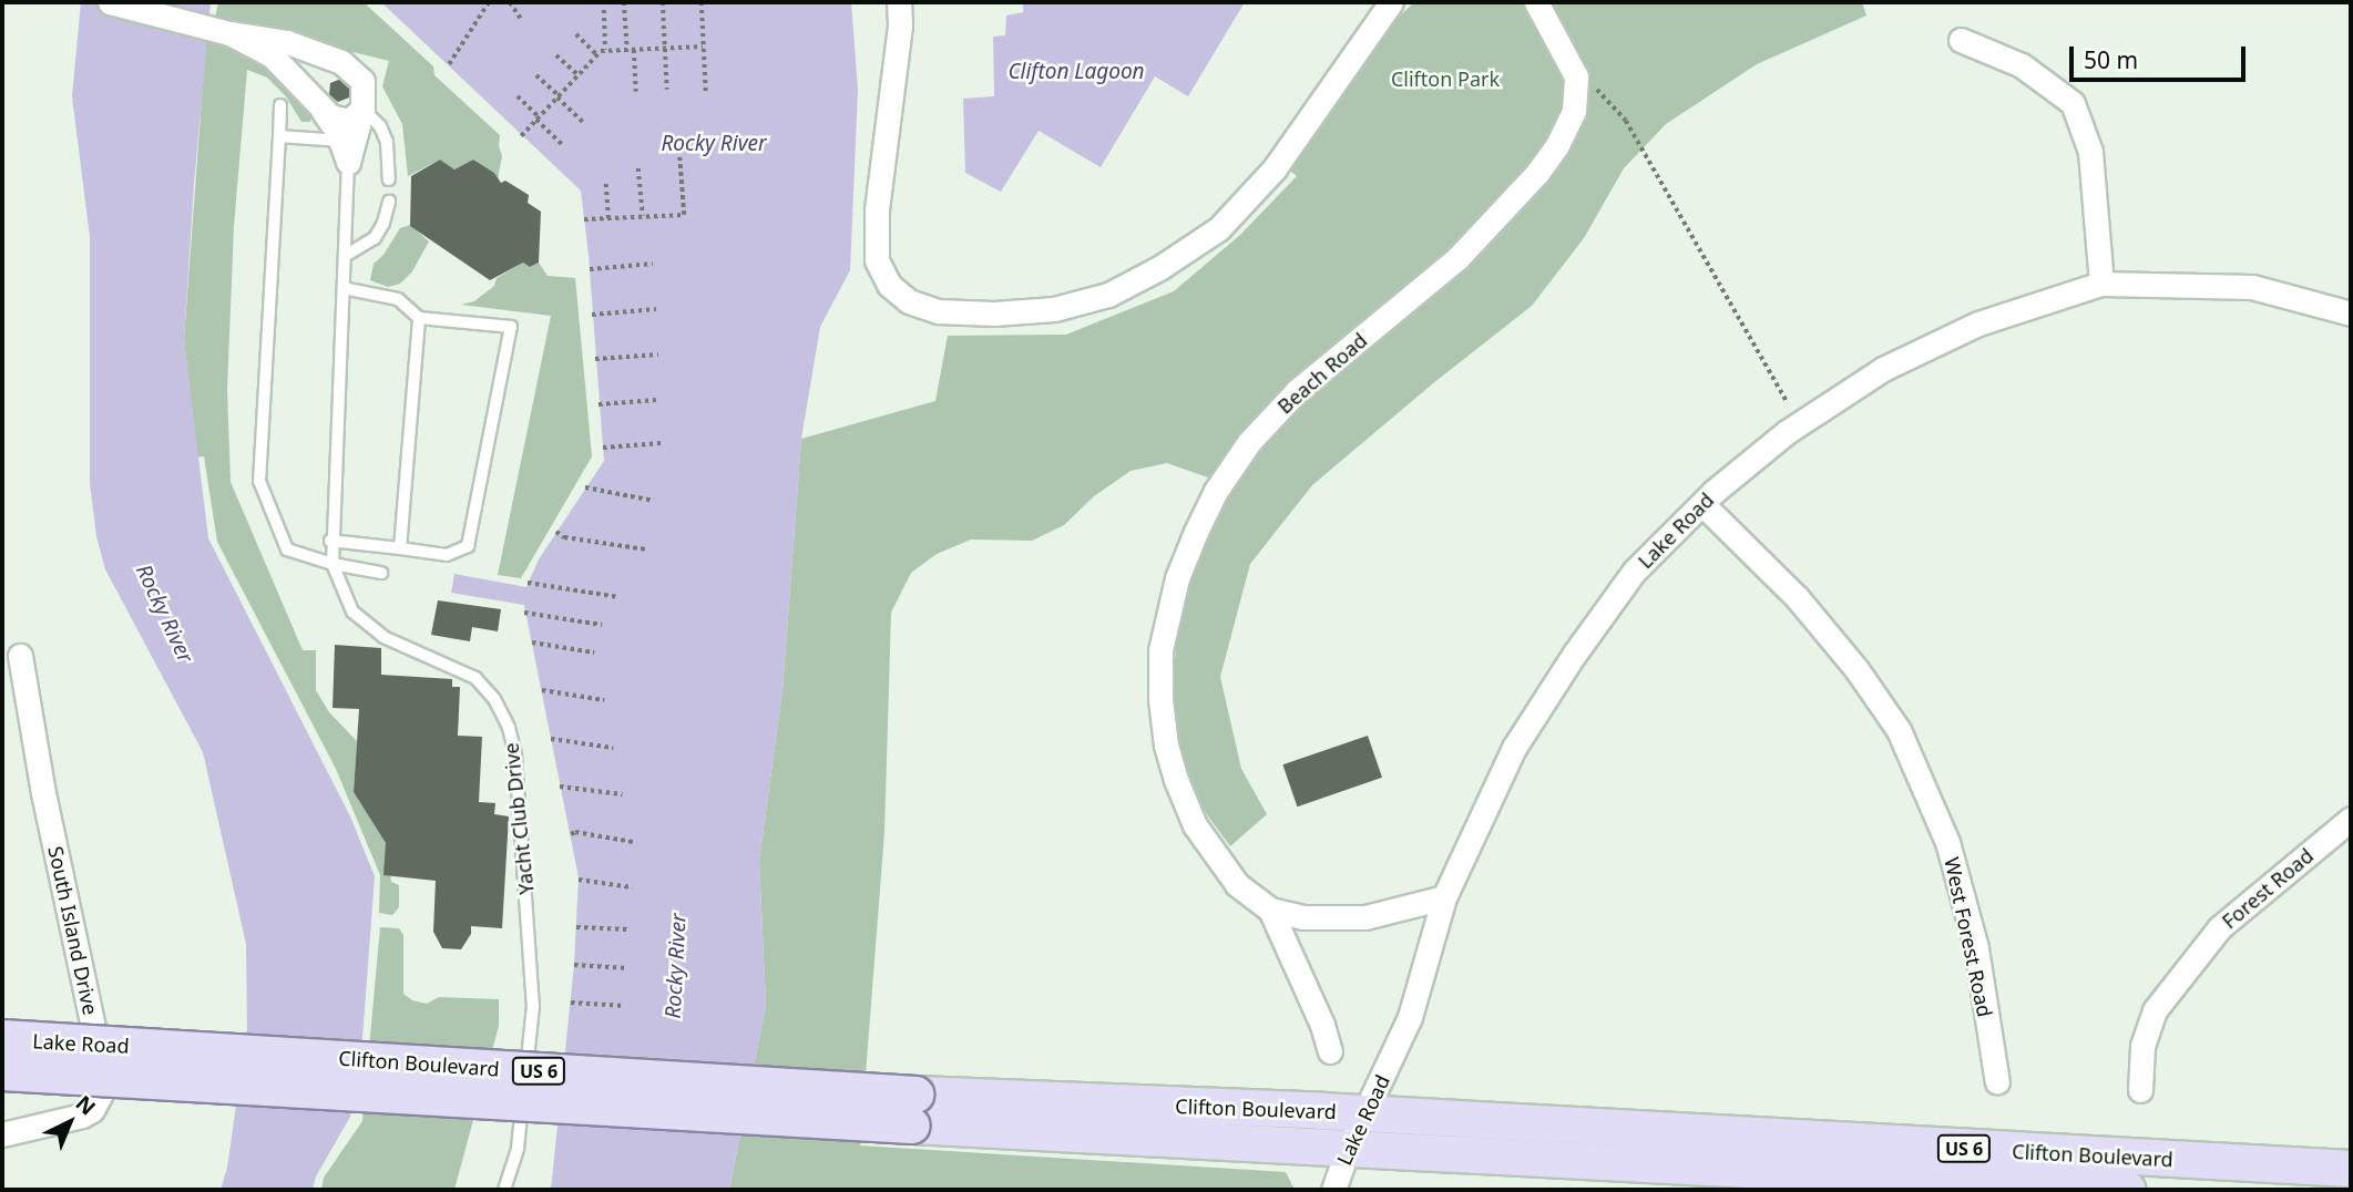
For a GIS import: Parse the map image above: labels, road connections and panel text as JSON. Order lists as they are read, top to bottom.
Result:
{
  "streets": {
    "main road": ["Lake Road", "Clifton Boulevard", "US 6"],
    "street": [
      "Beach Road",
      "Yacht Club Drive",
      "Forest Road",
      "South Island Drive",
      "West Forest Road"
    ]
  },
  "crossings": [
    ["Beach Road", "Lake Road"],
    ["Lake Road", "West Forest Road"],
    ["Lake Road", "Clifton Boulevard"]
  ],
  "water": ["Clifton Lagoon", "Rocky River"],
  "parks": ["Clifton Park"],
  "scale_bar": "50 m",
  "north": "top right"
}
